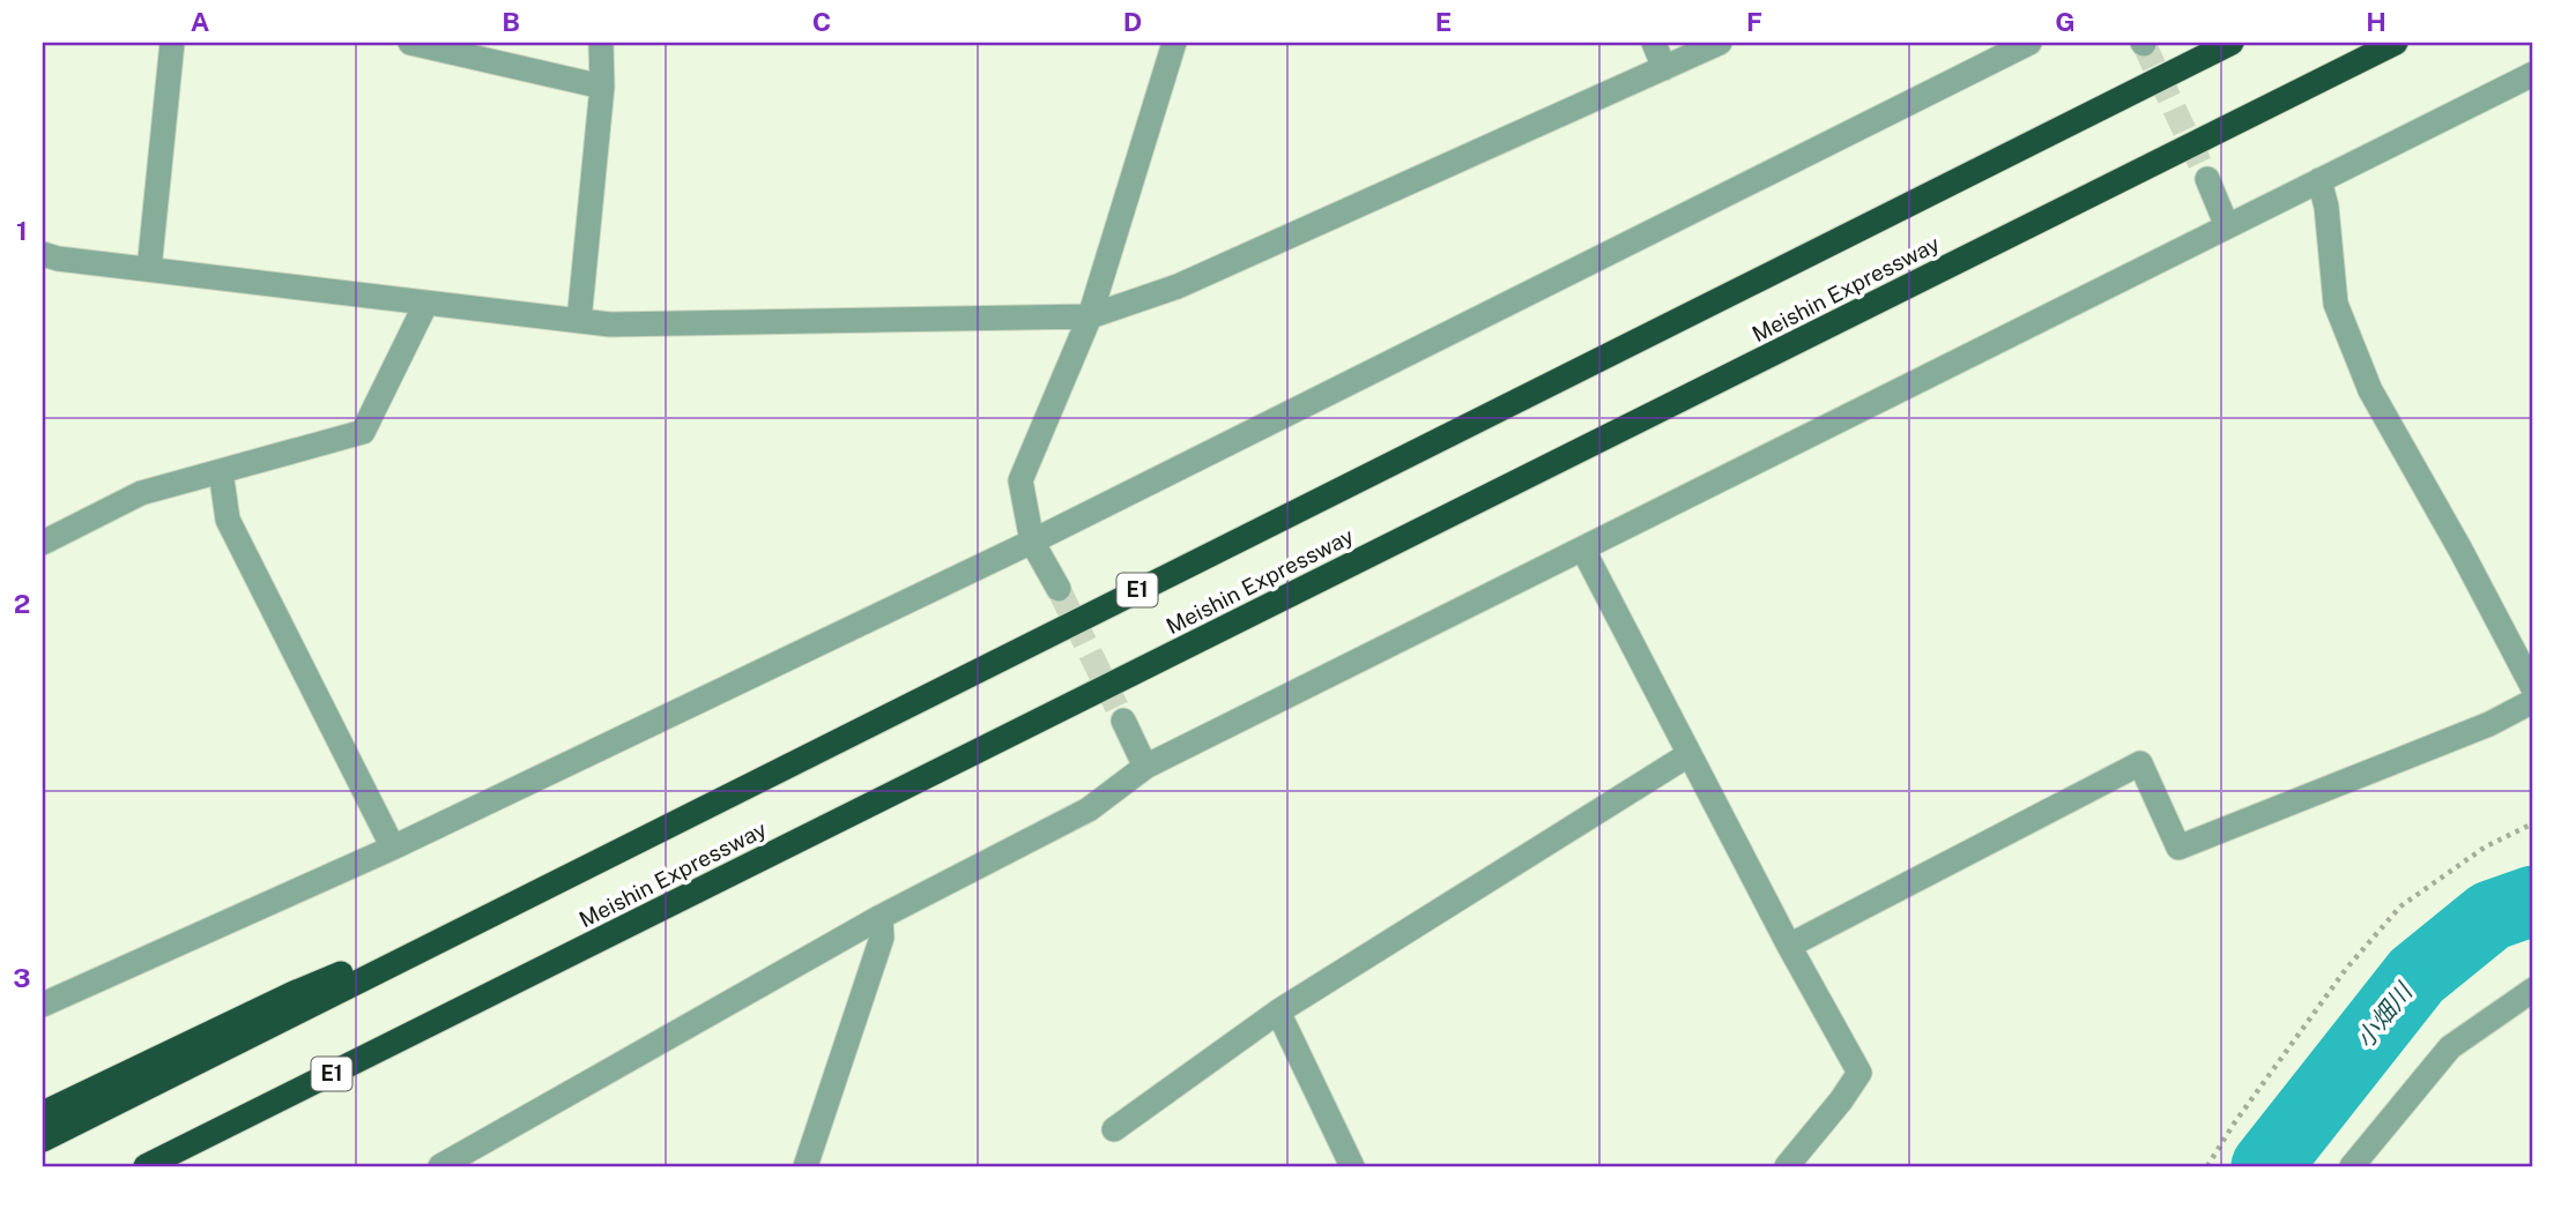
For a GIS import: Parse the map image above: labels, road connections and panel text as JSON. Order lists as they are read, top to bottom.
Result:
{
  "streets": {
    "highway": ["Meishin Expressway", "E1"]
  },
  "water": ["小畑川"],
  "grid": {
    "columns": [
      "A",
      "B",
      "C",
      "D",
      "E",
      "F",
      "G",
      "H"
    ],
    "rows": ["1", "2", "3"]
  }
}
